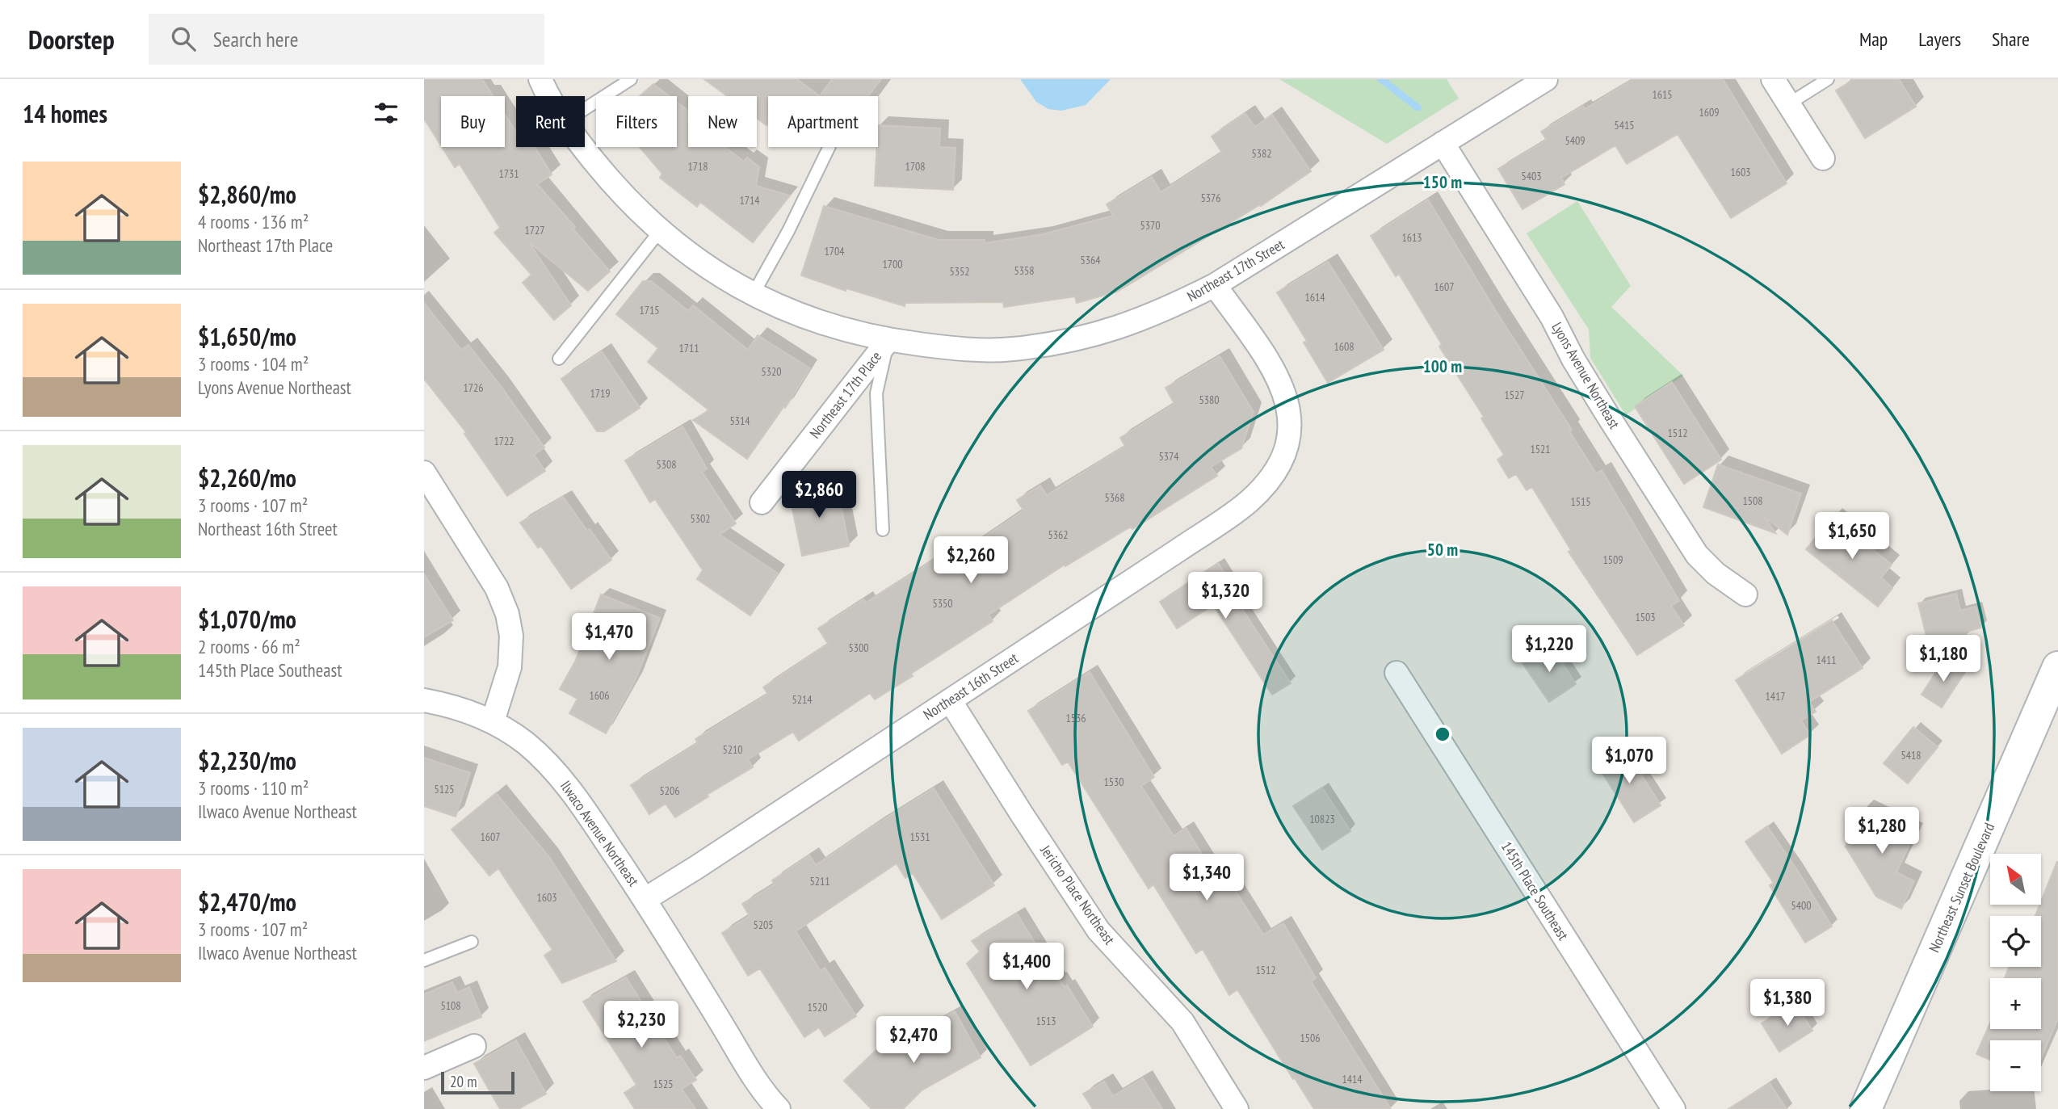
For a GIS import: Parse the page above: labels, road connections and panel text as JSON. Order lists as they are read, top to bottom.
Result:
{
  "streets": {
    "main road": ["Northeast Sunset Boulevard"],
    "street": [
      "Northeast 17th Street",
      "Lyons Avenue Northeast",
      "Northeast 17th Place",
      "Northeast 16th Street",
      "Ilwaco Avenue Northeast",
      "145th Place Southeast",
      "Jericho Place Northeast"
    ]
  },
  "crossings": [
    ["Northeast 17th Street", "Lyons Avenue Northeast"],
    ["Northeast 17th Street", "Northeast 17th Place"],
    ["Northeast 17th Street", "Northeast 16th Street"],
    ["Northeast 16th Street", "Ilwaco Avenue Northeast"],
    ["Northeast 16th Street", "Jericho Place Northeast"]
  ],
  "house_numbers": [
    "1615",
    "1609",
    "5415",
    "5409",
    "5382",
    "1718",
    "1708",
    "1603",
    "1731",
    "5403",
    "5376",
    "1714",
    "5370",
    "1727",
    "1613",
    "1704",
    "5364",
    "1700",
    "5358",
    "5352",
    "1607",
    "1614",
    "1715",
    "1608",
    "1711",
    "5320",
    "1726",
    "1719",
    "1527",
    "5380",
    "5314",
    "1512",
    "1722",
    "1521",
    "5374",
    "5308",
    "5368",
    "1508",
    "1515",
    "5302",
    "5362",
    "1509",
    "5350",
    "1503",
    "5300",
    "1411",
    "1606",
    "1417",
    "5214",
    "1536",
    "5210",
    "5418",
    "1530",
    "5125",
    "5206",
    "10823",
    "1607",
    "1531",
    "5211",
    "1603",
    "5400",
    "5205",
    "1512",
    "5108",
    "1520",
    "1513",
    "1506",
    "1414",
    "1525"
  ],
  "scale_bar": "20 m",
  "north": "top left",
  "page": {
    "header": "Doorstep",
    "search": "Search here",
    "nav": ["Map", "Layers", "Share"],
    "heading": "14 homes",
    "chip": [
      "Buy",
      "Rent",
      "Filters",
      "New",
      "Apartment"
    ],
    "list": [
      {
        "name": "$2,860/mo",
        "note": "4 rooms · 136 m² · Northeast 17th Place"
      },
      {
        "name": "$1,650/mo",
        "note": "3 rooms · 104 m² · Lyons Avenue Northeast"
      },
      {
        "name": "$2,260/mo",
        "note": "3 rooms · 107 m² · Northeast 16th Street"
      },
      {
        "name": "$1,070/mo",
        "note": "2 rooms · 66 m² · 145th Place Southeast"
      },
      {
        "name": "$2,230/mo",
        "note": "3 rooms · 110 m² · Ilwaco Avenue Northeast"
      },
      {
        "name": "$2,470/mo",
        "note": "3 rooms · 107 m² · Ilwaco Avenue Northeast"
      }
    ],
    "price": [
      "$2,860",
      "$1,650",
      "$2,260",
      "$1,320",
      "$1,470",
      "$1,220",
      "$1,180",
      "$1,070",
      "$1,280",
      "$1,340",
      "$1,400",
      "$1,380",
      "$2,230",
      "$2,470"
    ],
    "map_buttons": ["+", "−"],
    "scale": "20 m"
  },
  "rings": ["150 m", "100 m", "50 m"]
}
